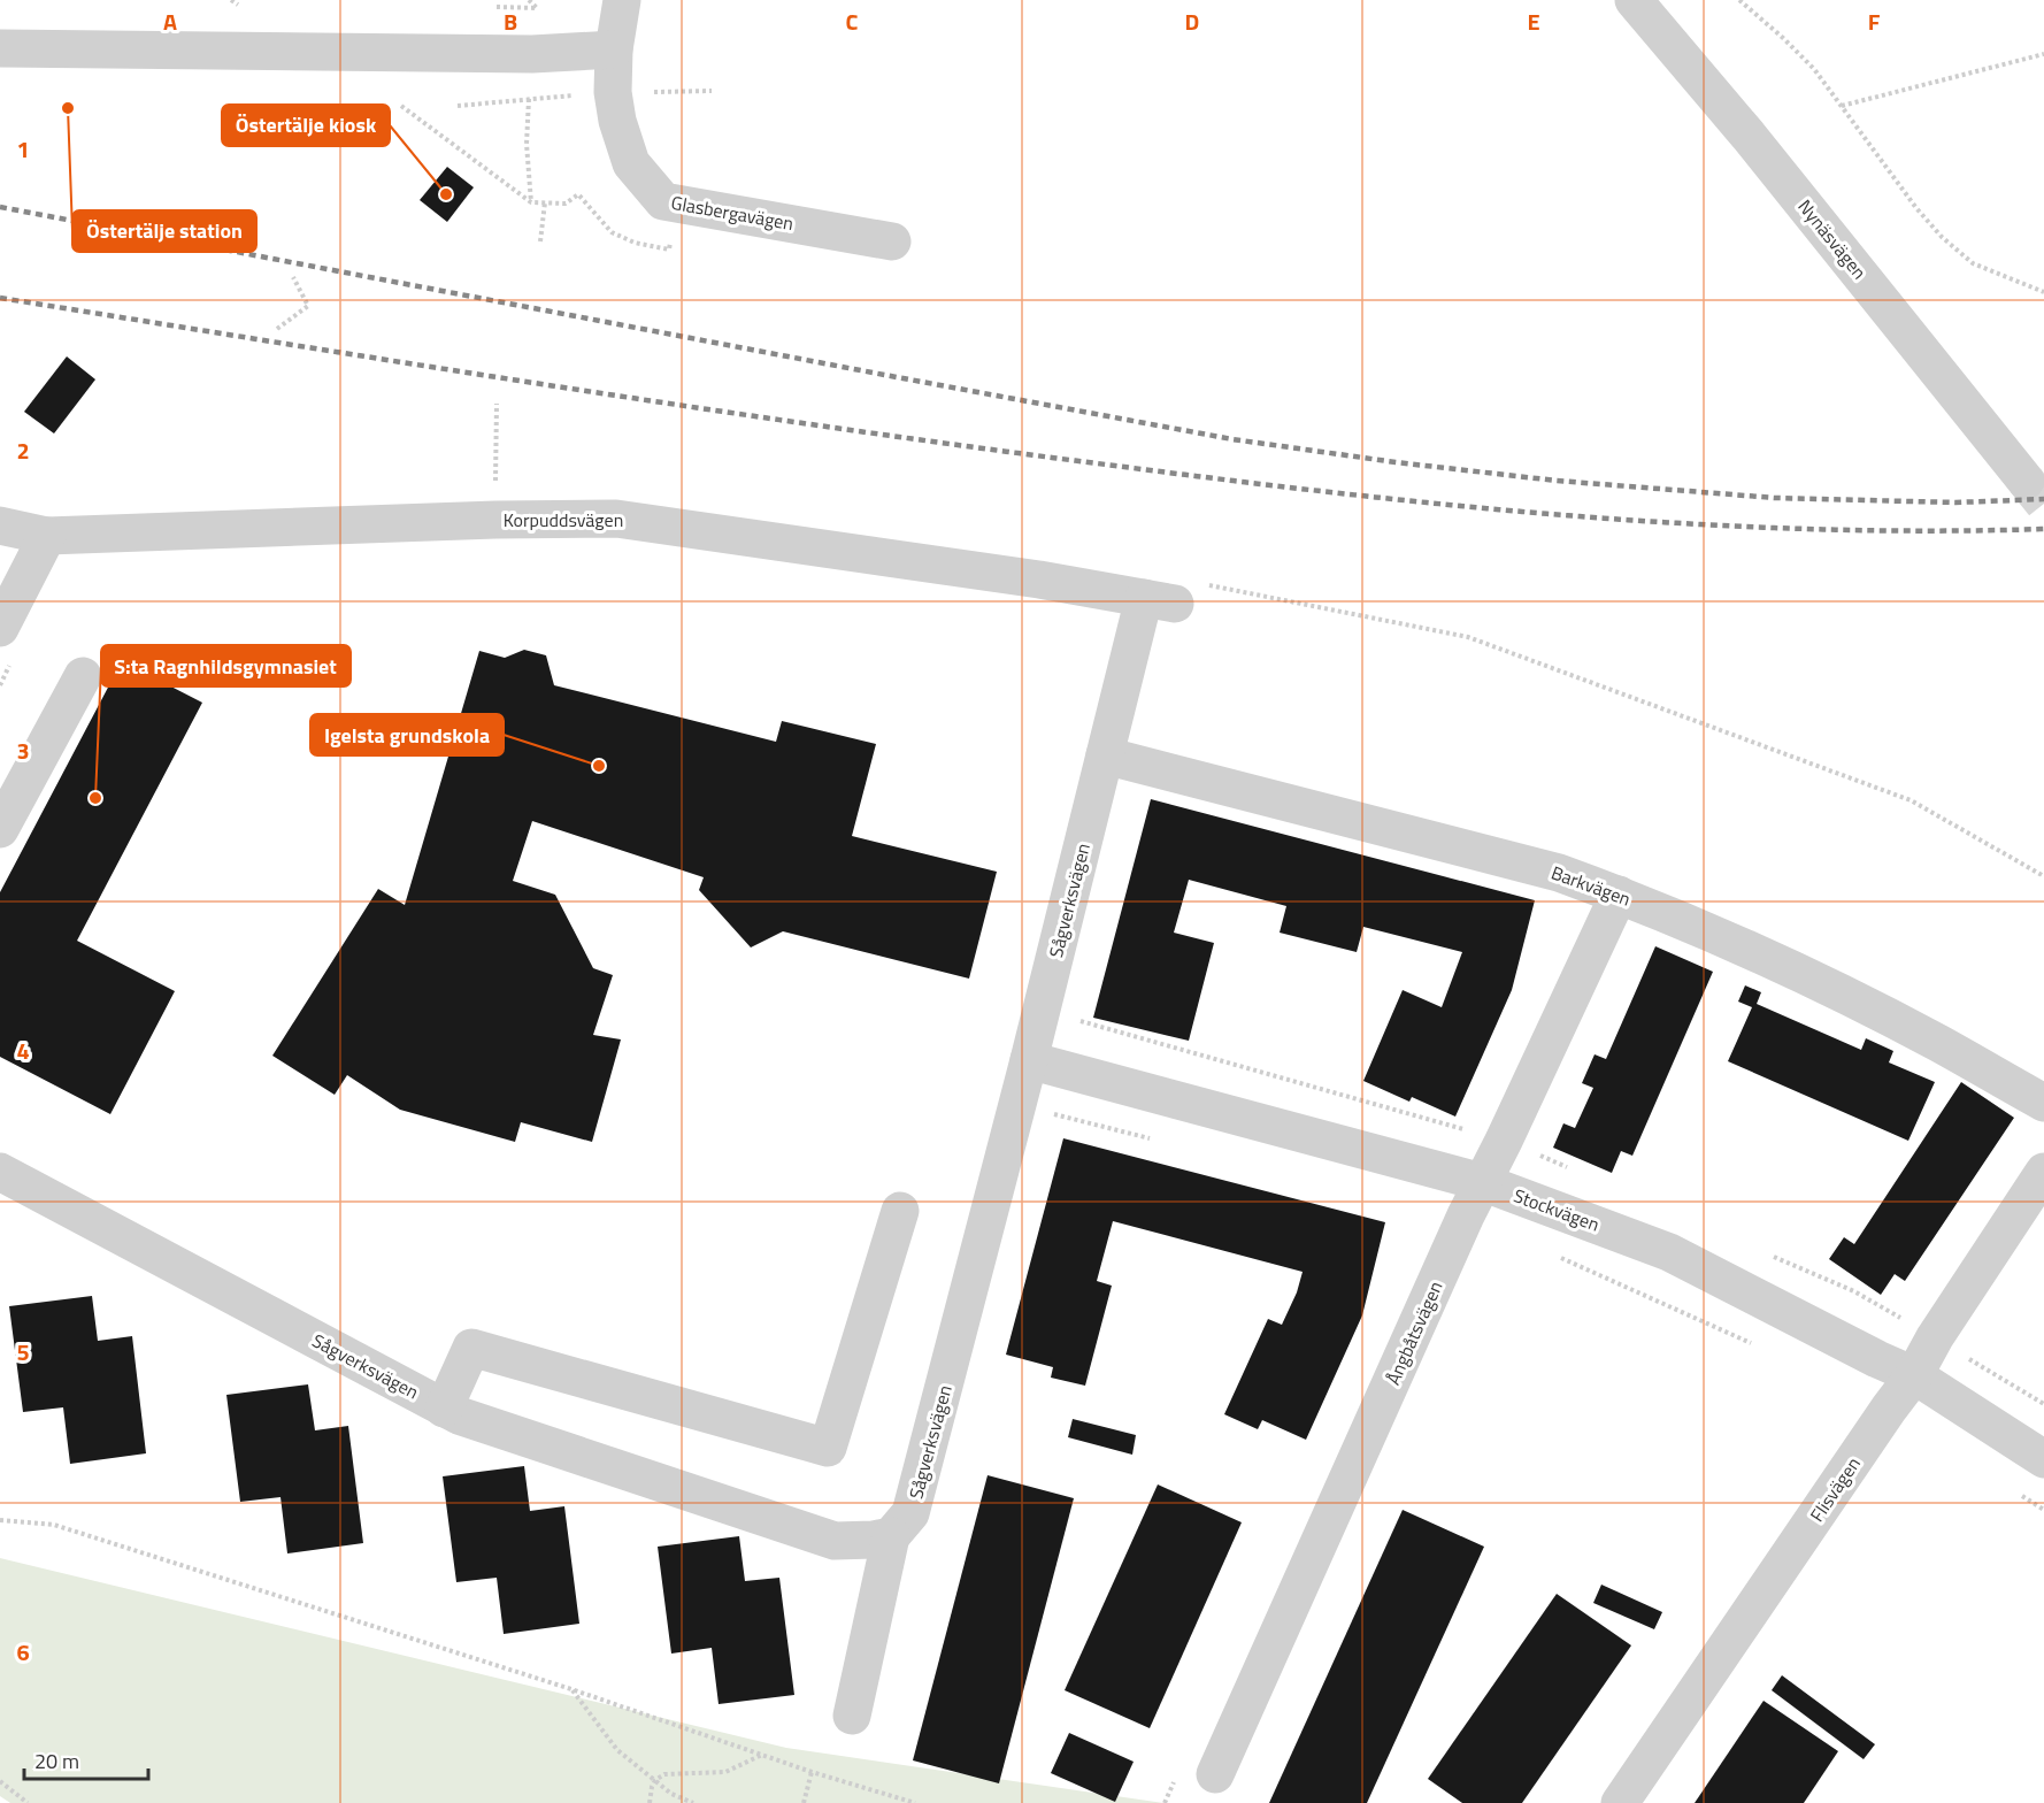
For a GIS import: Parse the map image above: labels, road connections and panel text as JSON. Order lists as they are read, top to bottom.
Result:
{
  "streets": {
    "street": [
      "Glasbergavägen",
      "Nynäsvägen",
      "Korpuddsvägen",
      "Barkvägen",
      "Sågverksvägen",
      "Stockvägen",
      "Ångbåtsvägen",
      "Flisvägen"
    ]
  },
  "crossings": [
    ["Korpuddsvägen", "Sågverksvägen"],
    ["Barkvägen", "Sågverksvägen"],
    ["Barkvägen", "Ångbåtsvägen"],
    ["Sågverksvägen", "Stockvägen"],
    ["Stockvägen", "Ångbåtsvägen"],
    ["Stockvägen", "Flisvägen"]
  ],
  "places": [
    "Östertälje station",
    "Östertälje kiosk",
    "Igelsta grundskola",
    "S:ta Ragnhildsgymnasiet"
  ],
  "scale_bar": "20 m",
  "grid": {
    "columns": [
      "A",
      "B",
      "C",
      "D",
      "E",
      "F"
    ],
    "rows": [
      "1",
      "2",
      "3",
      "4",
      "5",
      "6"
    ]
  }
}
